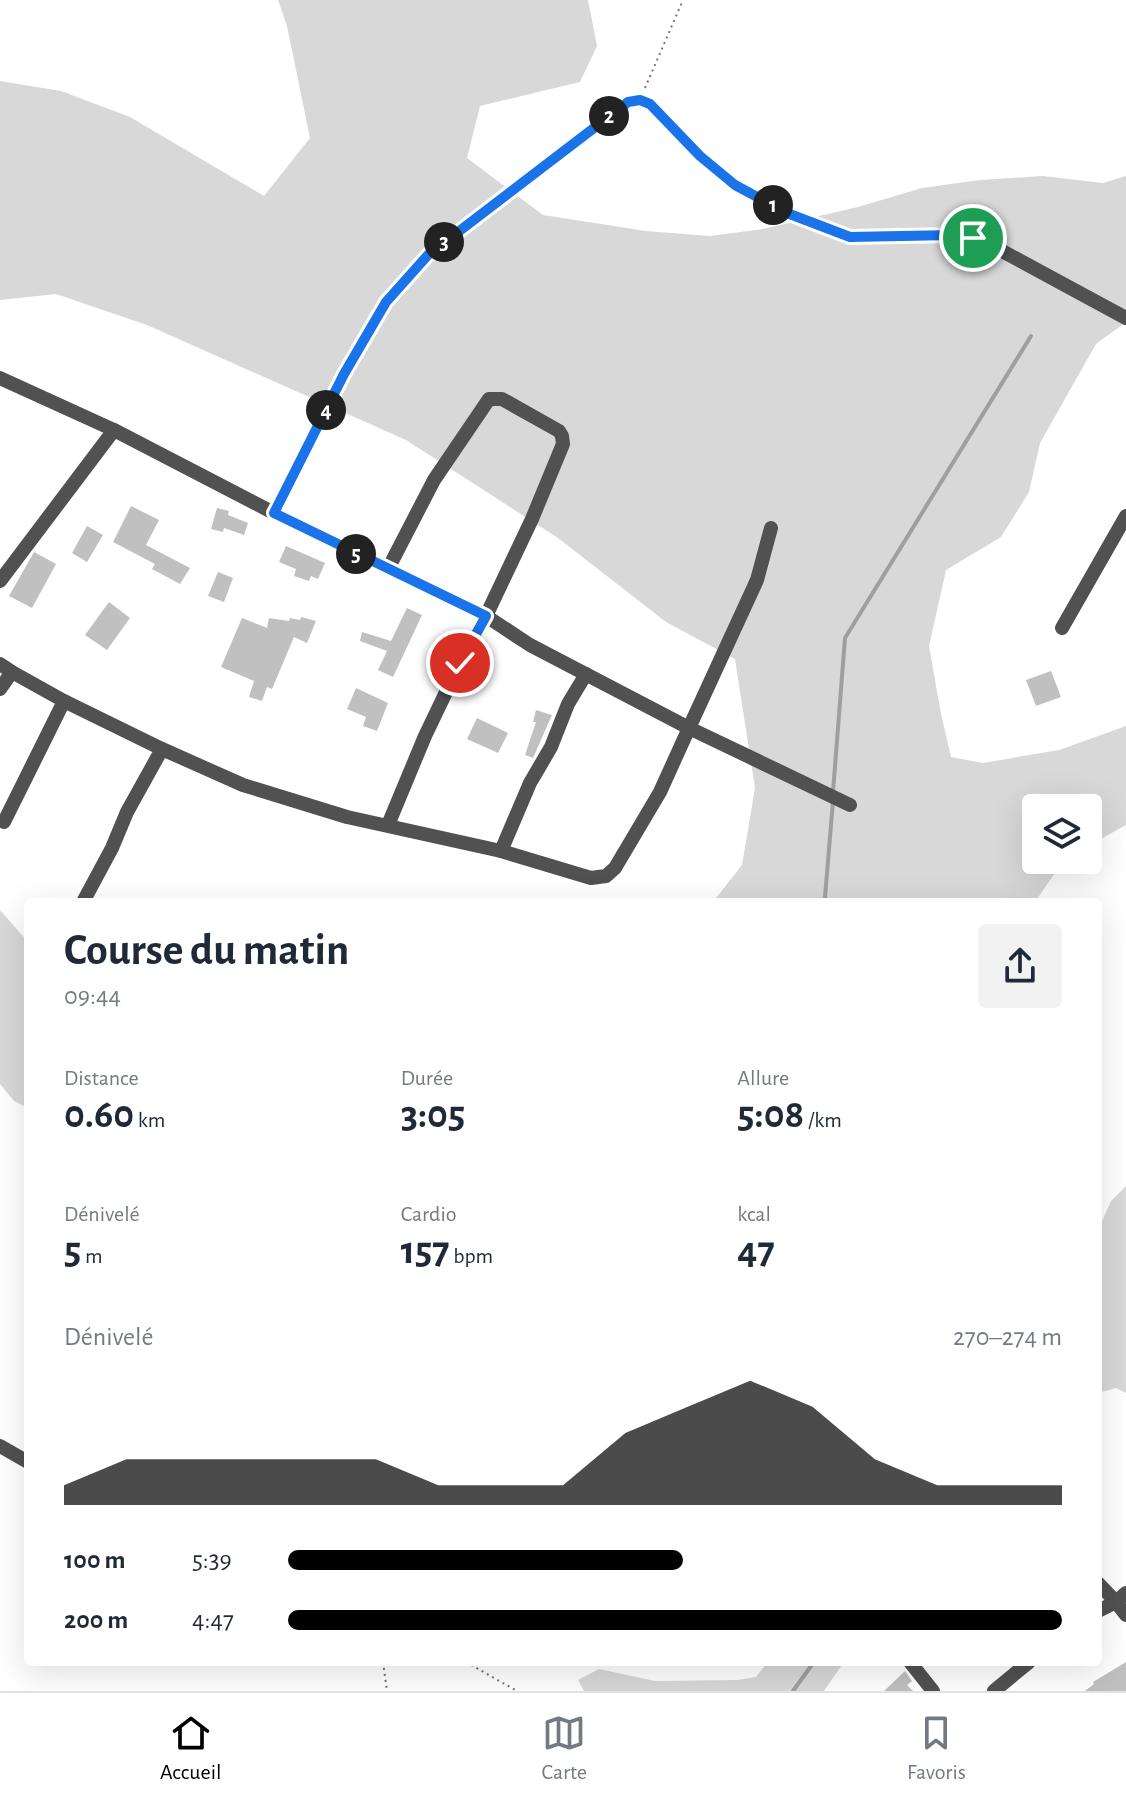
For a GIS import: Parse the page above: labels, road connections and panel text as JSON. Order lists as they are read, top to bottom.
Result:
{
  "page": {
    "pins": [
      "2",
      "1",
      "3",
      "4",
      "5"
    ],
    "heading": ["Course du matin", "09:44"],
    "stats": [
      ["Distance", "0.60 km"],
      ["Durée", "3:05"],
      ["Allure", "5:08 /km"],
      ["Dénivelé", "5 m"],
      ["Cardio", "157 bpm"],
      ["kcal", "47"]
    ],
    "chart": ["Dénivelé", "270–274 m"],
    "list": [
      {
        "name": "100 m",
        "note": "5:39"
      },
      {
        "name": "200 m",
        "note": "4:47"
      }
    ],
    "tabs": ["Accueil", "Carte", "Favoris"]
  }
}
